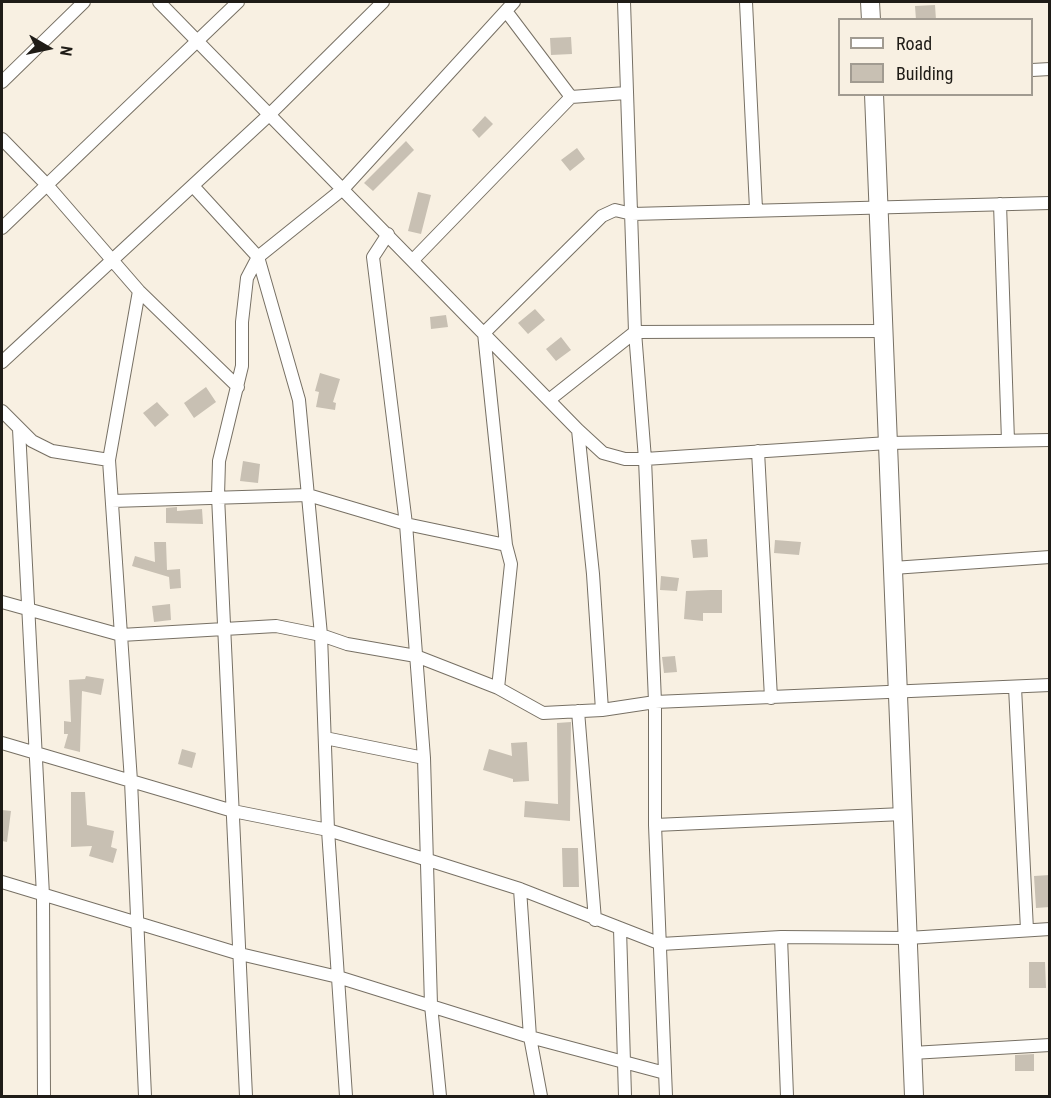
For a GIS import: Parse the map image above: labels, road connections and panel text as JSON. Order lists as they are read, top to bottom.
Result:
{
  "legend": ["Road", "Building"],
  "north": "right"
}
